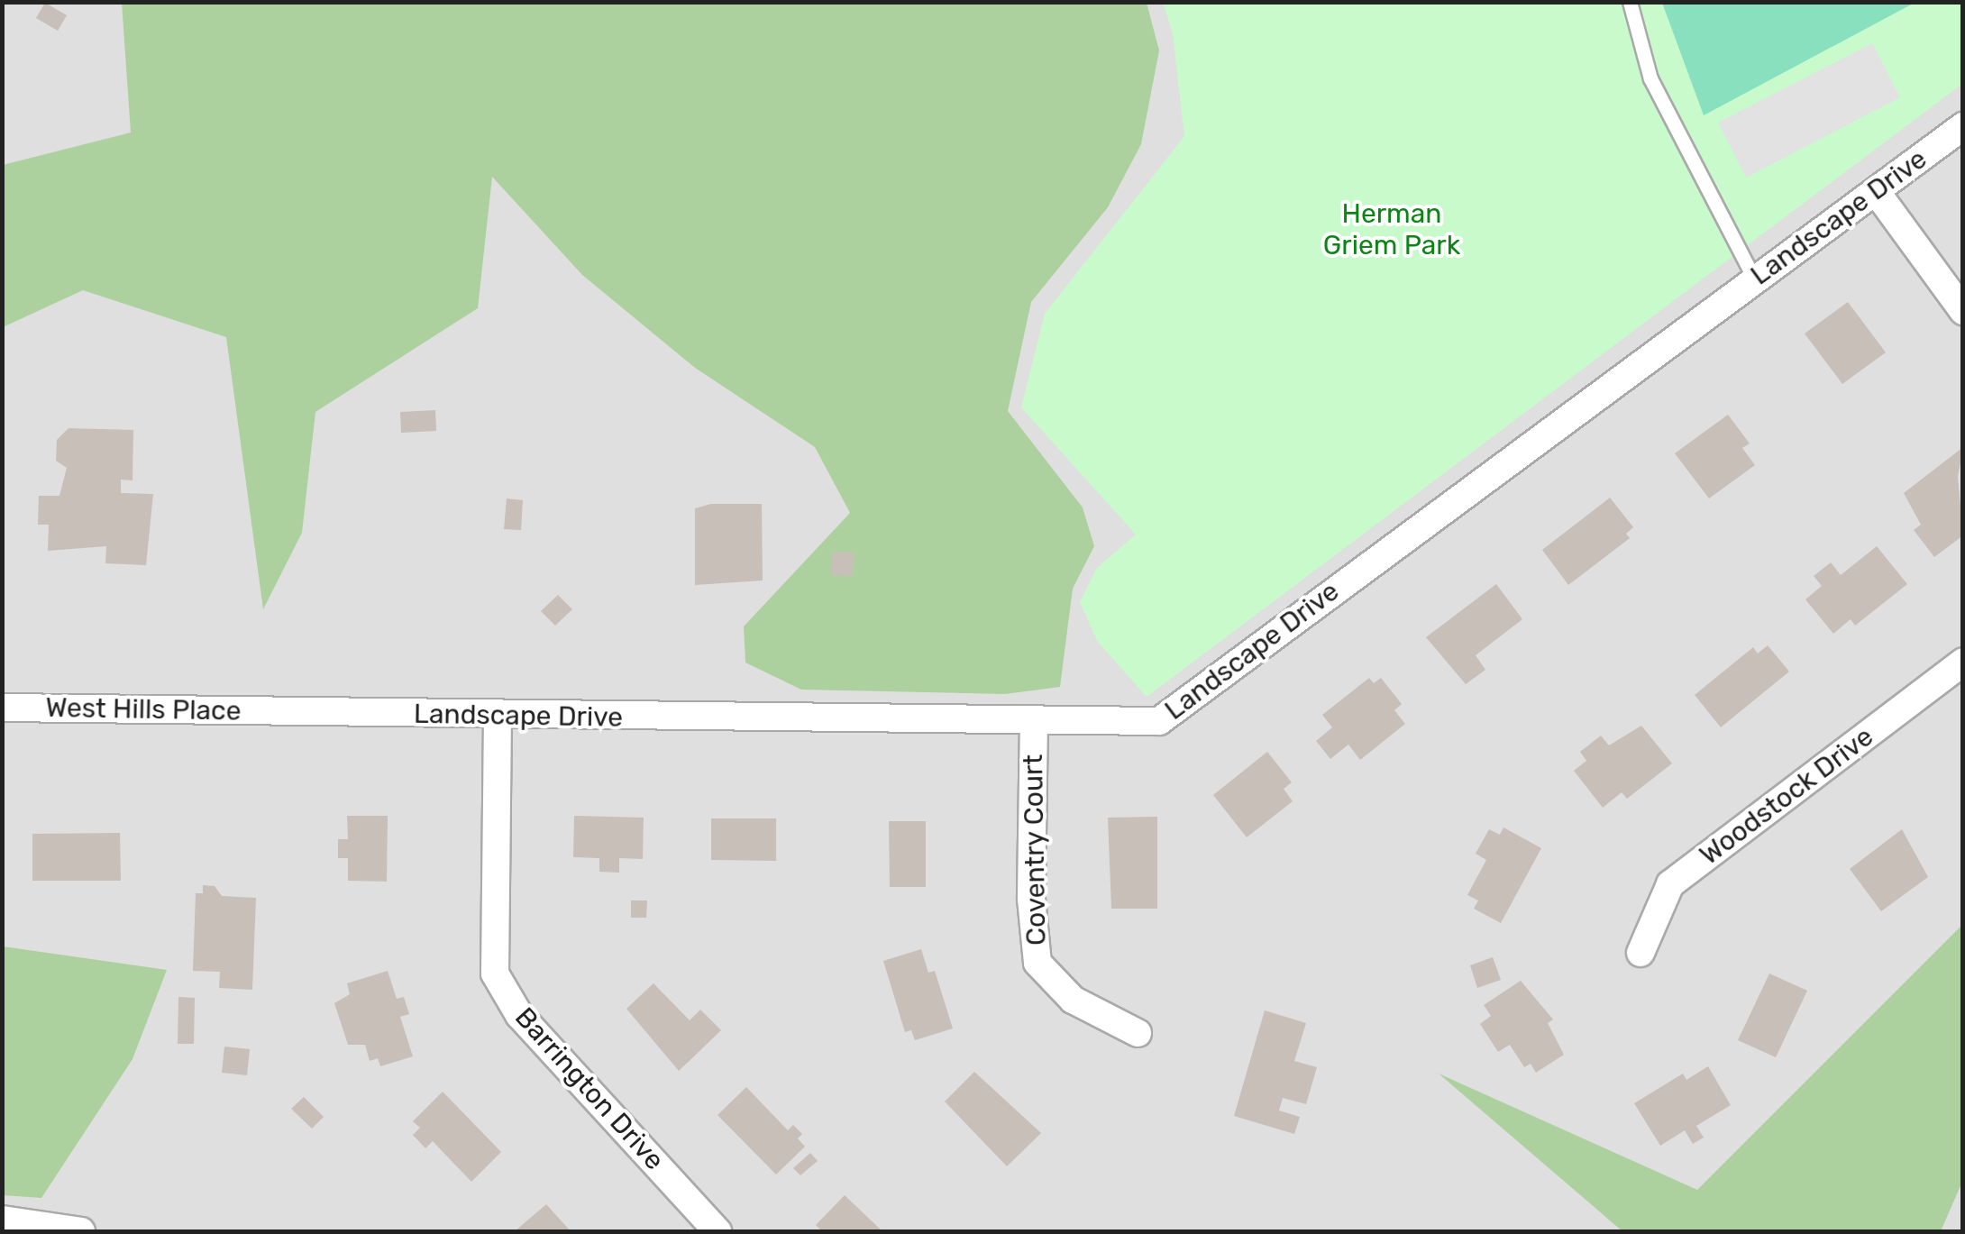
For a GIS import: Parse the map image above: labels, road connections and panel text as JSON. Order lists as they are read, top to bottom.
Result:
{
  "streets": {
    "street": [
      "Landscape Drive",
      "West Hills Place",
      "Woodstock Drive",
      "Coventry Court",
      "Barrington Drive"
    ]
  },
  "crossings": [
    ["Landscape Drive", "West Hills Place"],
    ["Landscape Drive", "Coventry Court"],
    ["Landscape Drive", "Barrington Drive"]
  ],
  "parks": ["Herman Griem Park"]
}
